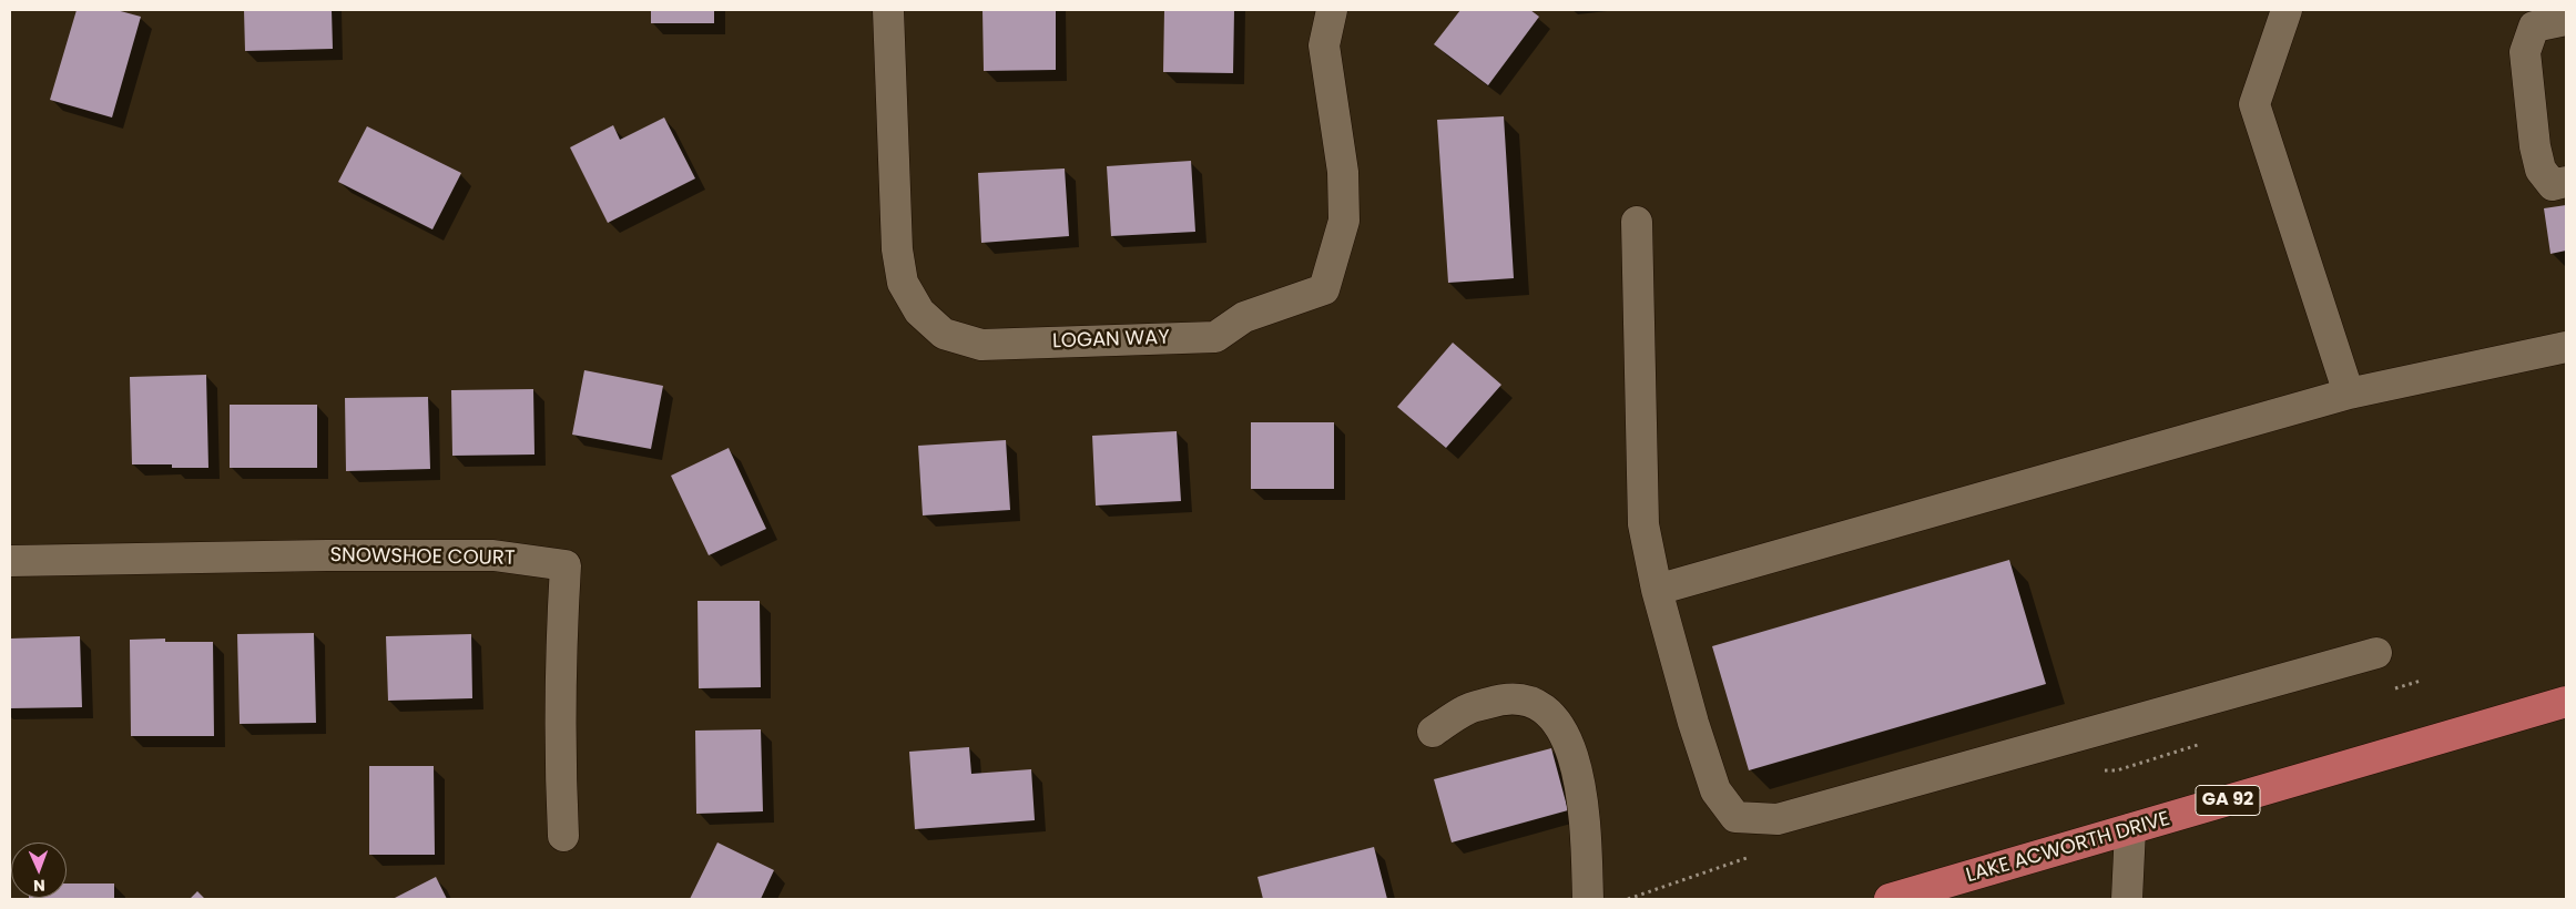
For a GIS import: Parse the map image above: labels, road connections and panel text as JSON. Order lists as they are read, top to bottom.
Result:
{
  "streets": {
    "main road": ["GA 92", "LAKE ACWORTH DRIVE"],
    "street": ["LOGAN WAY", "SNOWSHOE COURT"]
  },
  "north": "bottom"
}
